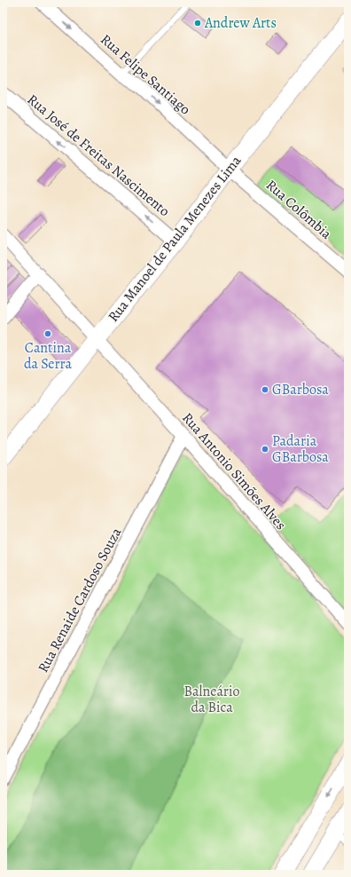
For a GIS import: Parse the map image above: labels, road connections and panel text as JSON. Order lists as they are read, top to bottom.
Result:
{
  "streets": {
    "street": [
      "Rua Felipe Santiago",
      "Rua José de Freitas Nascimento",
      "Rua Colômbia",
      "Rua Manoel de Paula Menezes Lima",
      "Rua Antonio Simões Alves",
      "Rua Renaide Cardoso Souza"
    ]
  },
  "crossings": [
    ["Rua Felipe Santiago", "Rua Colômbia"],
    ["Rua Felipe Santiago", "Rua Manoel de Paula Menezes Lima"],
    ["Rua José de Freitas Nascimento", "Rua Manoel de Paula Menezes Lima"],
    ["Rua Colômbia", "Rua Manoel de Paula Menezes Lima"],
    ["Rua Manoel de Paula Menezes Lima", "Rua Antonio Simões Alves"],
    ["Rua Antonio Simões Alves", "Rua Renaide Cardoso Souza"]
  ],
  "one_way": ["Rua Felipe Santiago", "Rua José de Freitas Nascimento"],
  "parks": ["Balneário da Bica"],
  "places": [
    "Andrew Arts",
    "Cantina da Serra",
    "GBarbosa",
    "Padaria GBarbosa"
  ]
}
